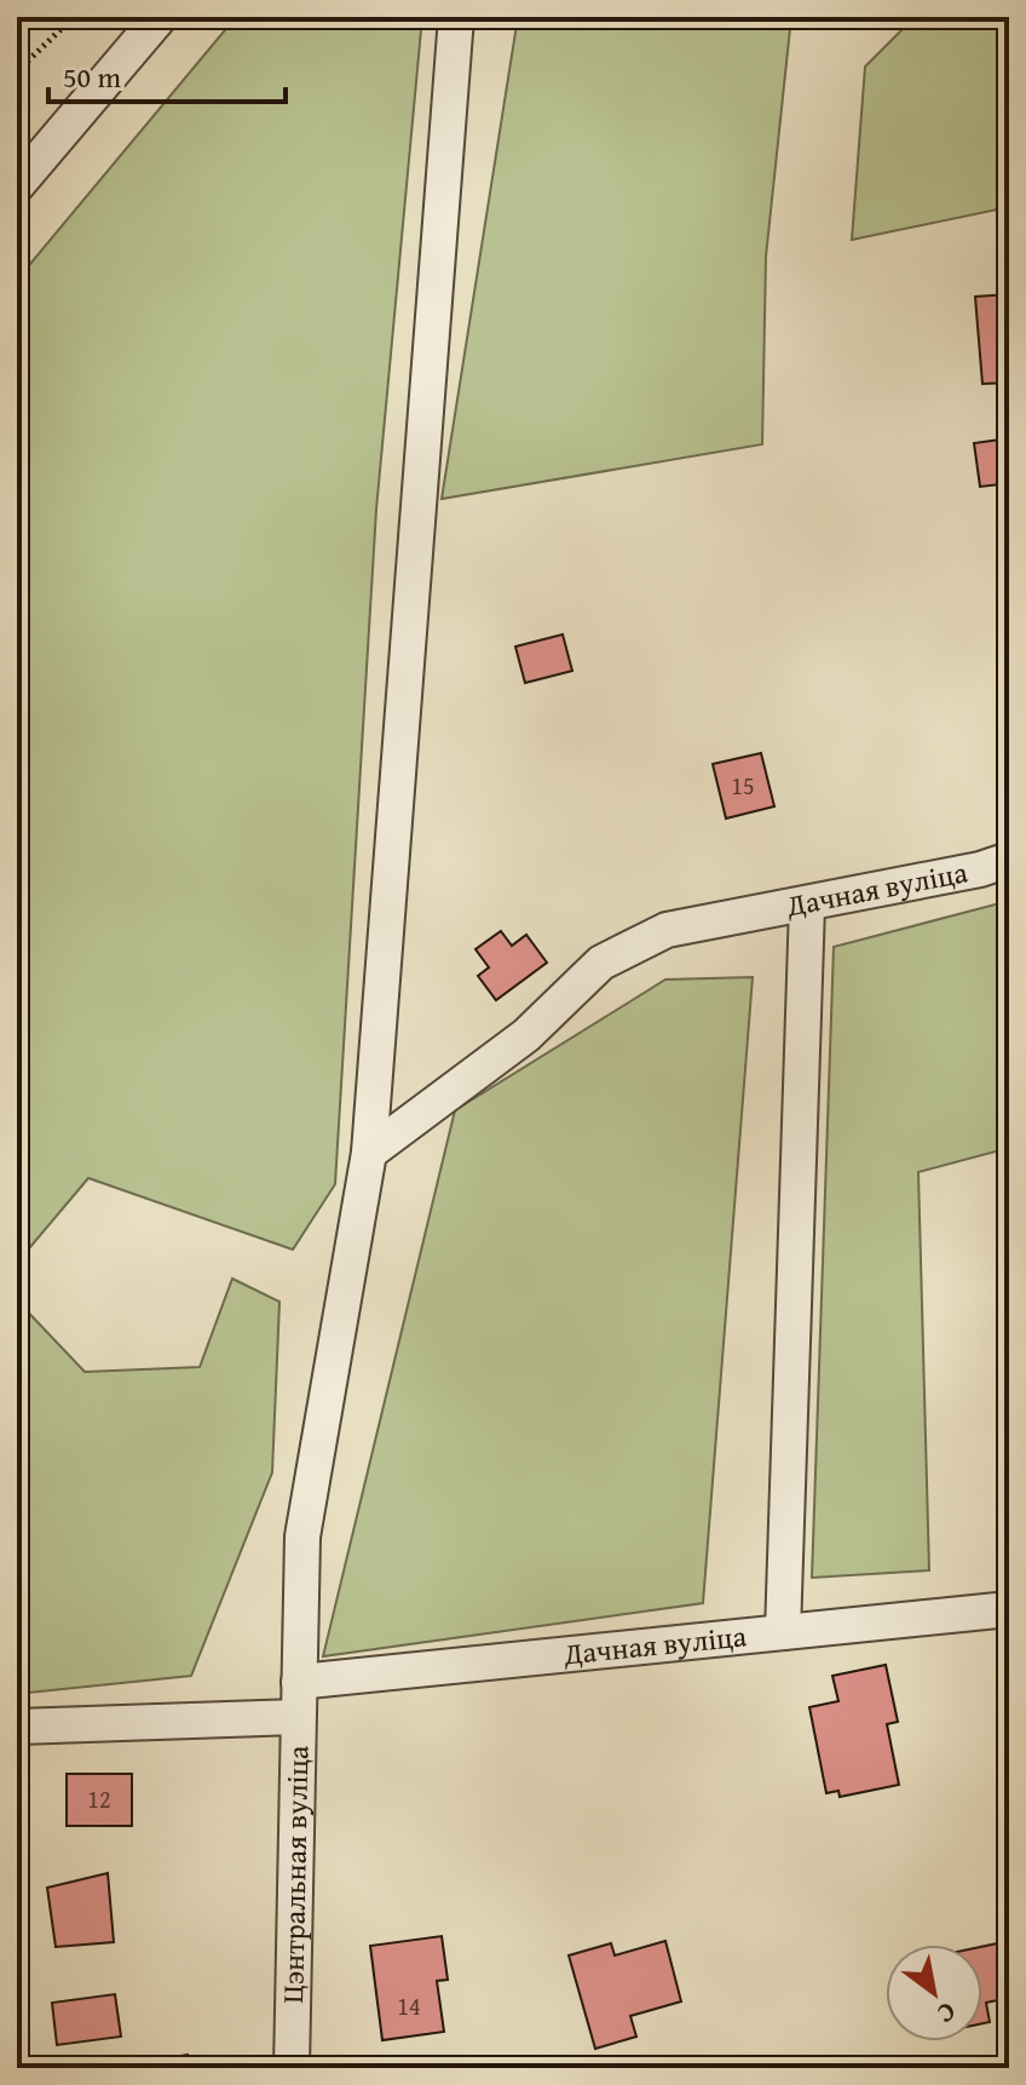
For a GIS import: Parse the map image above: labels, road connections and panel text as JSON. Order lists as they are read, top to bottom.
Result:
{
  "streets": {
    "street": ["Дачная вуліца", "Цэнтральная вуліца"]
  },
  "crossings": [
    ["Дачная вуліца", "Цэнтральная вуліца"]
  ],
  "house_numbers": ["15", "12", "14"],
  "scale_bar": "50 m",
  "north": "bottom right"
}
